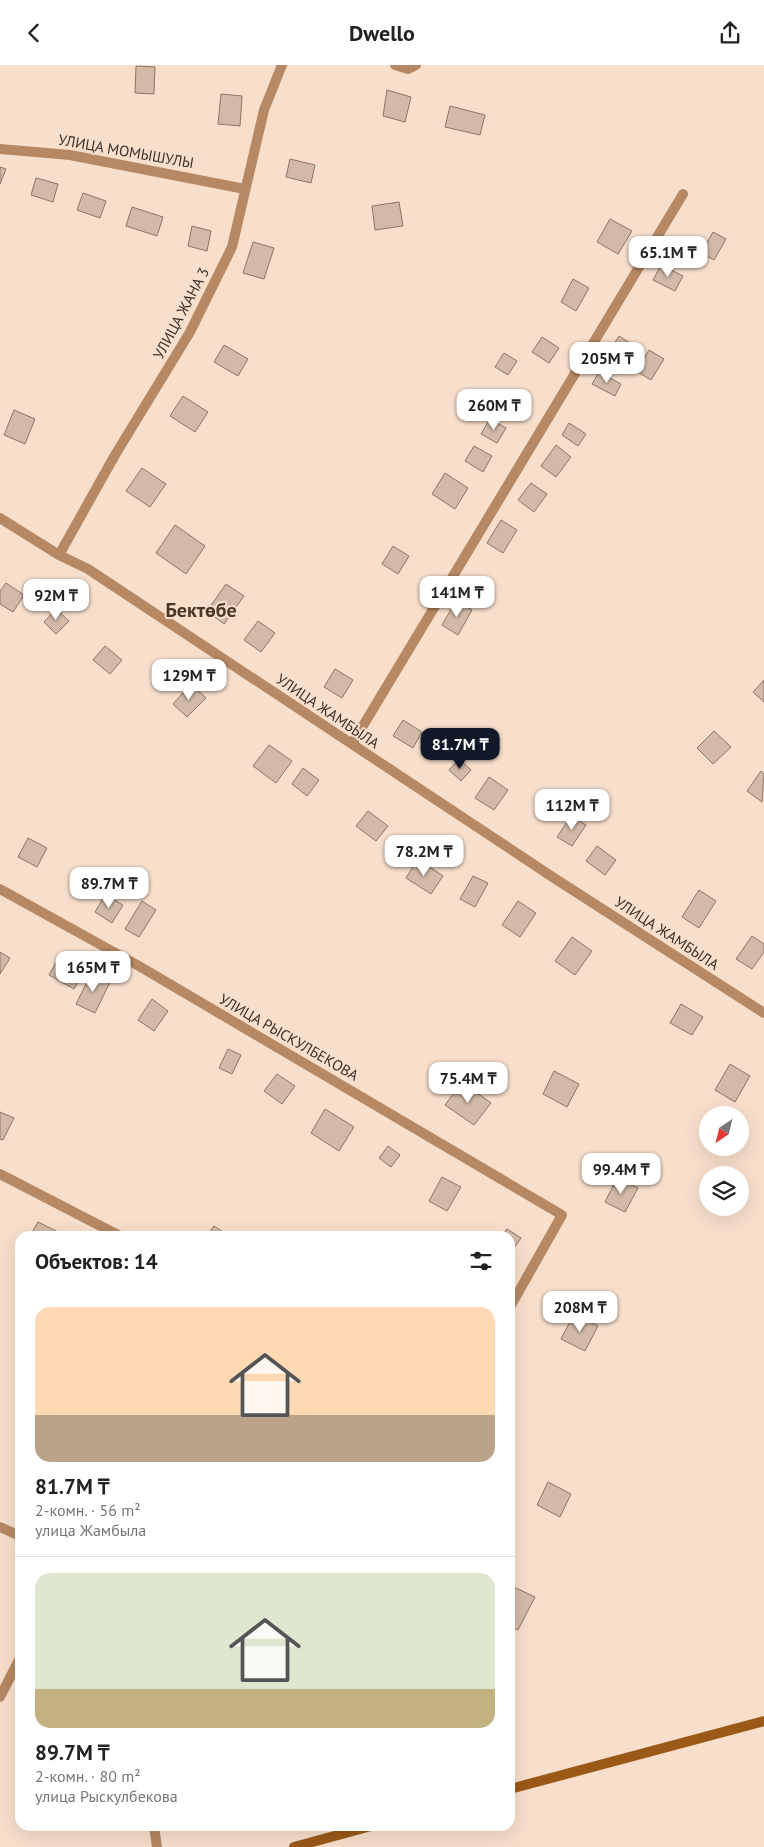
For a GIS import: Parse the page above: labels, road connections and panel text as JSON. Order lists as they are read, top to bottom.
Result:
{
  "streets": {
    "street": [
      "УЛИЦА МОМЫШУЛЫ",
      "УЛИЦА ЖАНА 3",
      "УЛИЦА ЖАМБЫЛА",
      "УЛИЦА РЫСКУЛБЕКОВА"
    ]
  },
  "crossings": [
    ["УЛИЦА МОМЫШУЛЫ", "УЛИЦА ЖАНА 3"],
    ["УЛИЦА ЖАНА 3", "УЛИЦА ЖАМБЫЛА"]
  ],
  "districts": ["Бектөбе"],
  "north": "bottom left",
  "page": {
    "header": "Dwello",
    "price": [
      "65.1M ₸",
      "205M ₸",
      "260M ₸",
      "141M ₸",
      "92M ₸",
      "129M ₸",
      "81.7M ₸",
      "112M ₸",
      "78.2M ₸",
      "89.7M ₸",
      "165M ₸",
      "75.4M ₸",
      "99.4M ₸",
      "208M ₸"
    ],
    "heading": "Объектов: 14",
    "list": [
      {
        "name": "81.7M ₸",
        "note": "2-комн. · 56 m² · улица Жамбыла"
      },
      {
        "name": "89.7M ₸",
        "note": "2-комн. · 80 m² · улица Рыскулбекова"
      }
    ]
  }
}
